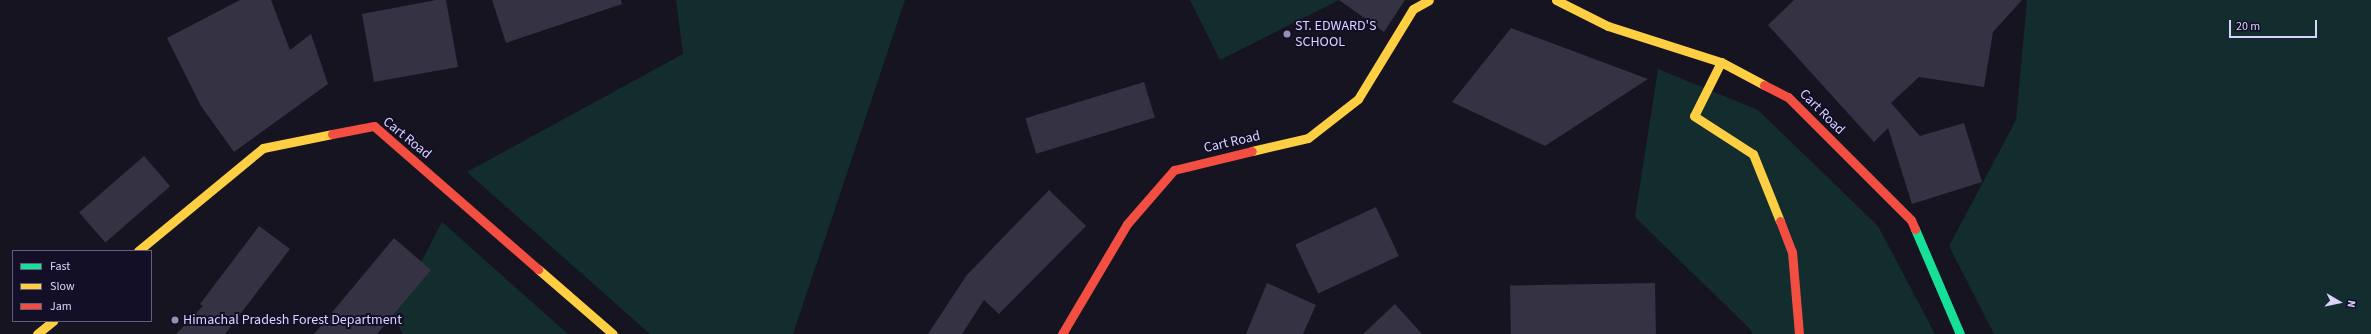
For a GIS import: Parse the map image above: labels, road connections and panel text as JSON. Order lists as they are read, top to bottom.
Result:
{
  "streets": {
    "main road": ["Cart Road"]
  },
  "places": ["ST. EDWARD'S SCHOOL", "Himachal Pradesh Forest Department"],
  "legend": ["Fast", "Slow", "Jam"],
  "scale_bar": "20 m",
  "north": "right"
}
